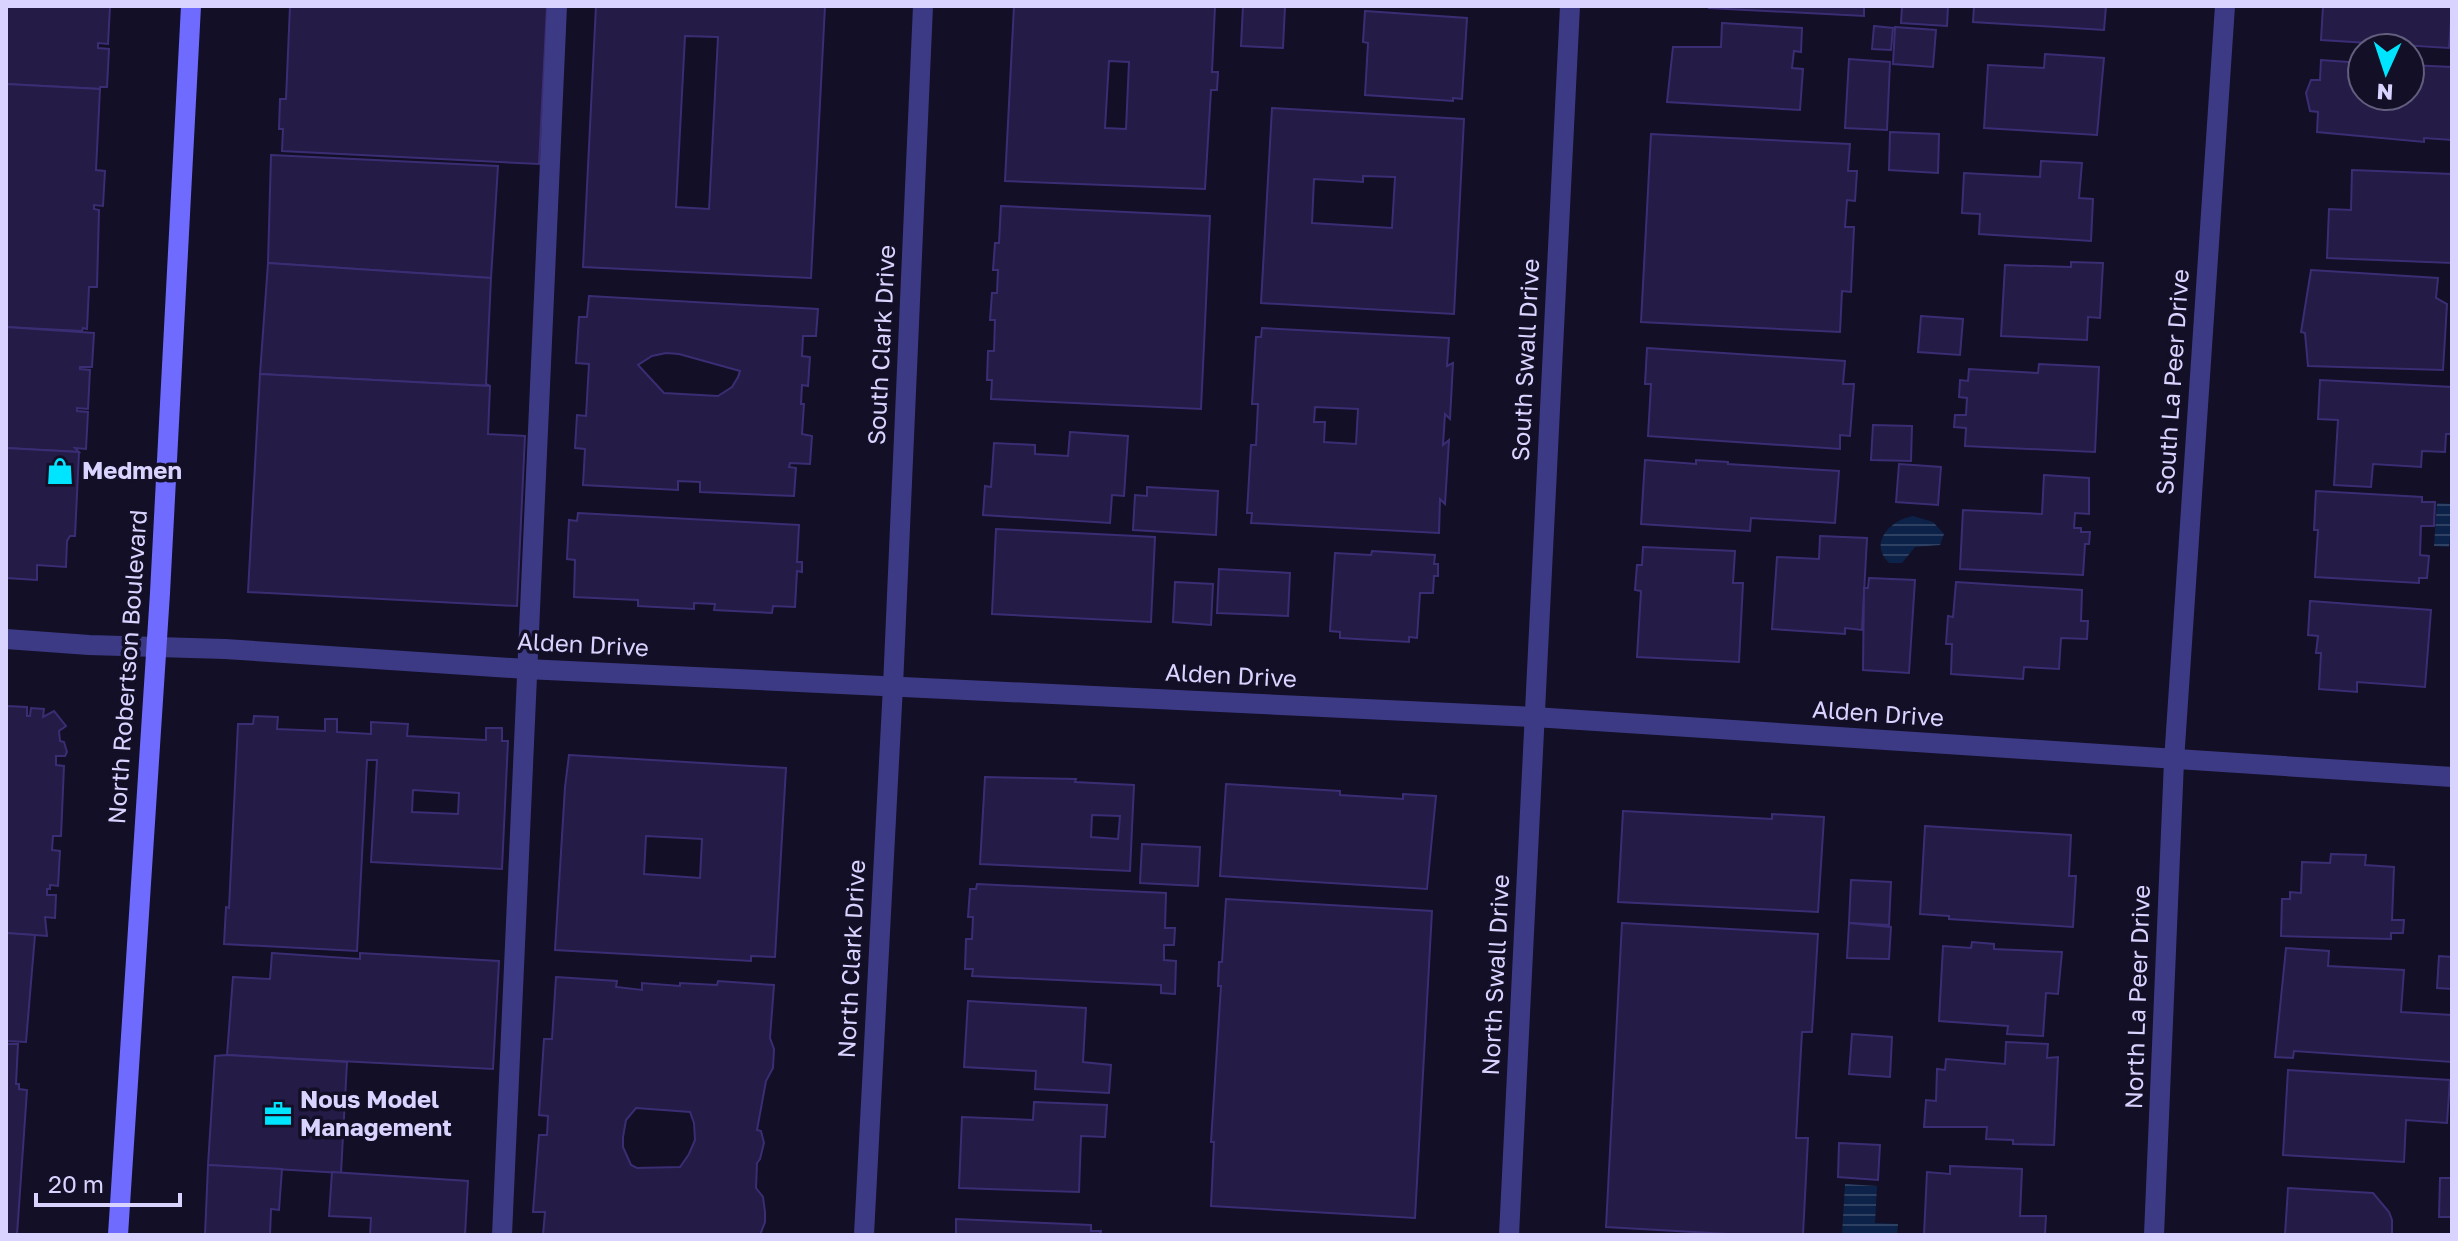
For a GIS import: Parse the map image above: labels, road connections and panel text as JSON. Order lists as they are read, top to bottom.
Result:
{
  "streets": {
    "street": [
      "South Clark Drive",
      "South Swall Drive",
      "South La Peer Drive",
      "Alden Drive",
      "North Robertson Boulevard",
      "North Clark Drive",
      "North Swall Drive",
      "North La Peer Drive"
    ]
  },
  "crossings": [
    ["South Clark Drive", "Alden Drive"],
    ["South Clark Drive", "North Clark Drive"],
    ["South Swall Drive", "Alden Drive"],
    ["South Swall Drive", "North Swall Drive"],
    ["South La Peer Drive", "Alden Drive"],
    ["South La Peer Drive", "North La Peer Drive"],
    ["Alden Drive", "North Robertson Boulevard"],
    ["Alden Drive", "North Clark Drive"],
    ["Alden Drive", "North Swall Drive"],
    ["Alden Drive", "North La Peer Drive"]
  ],
  "places": {
    "shop": ["Medmen"],
    "office": ["Nous Model Management"]
  },
  "scale_bar": "20 m",
  "north": "bottom"
}
